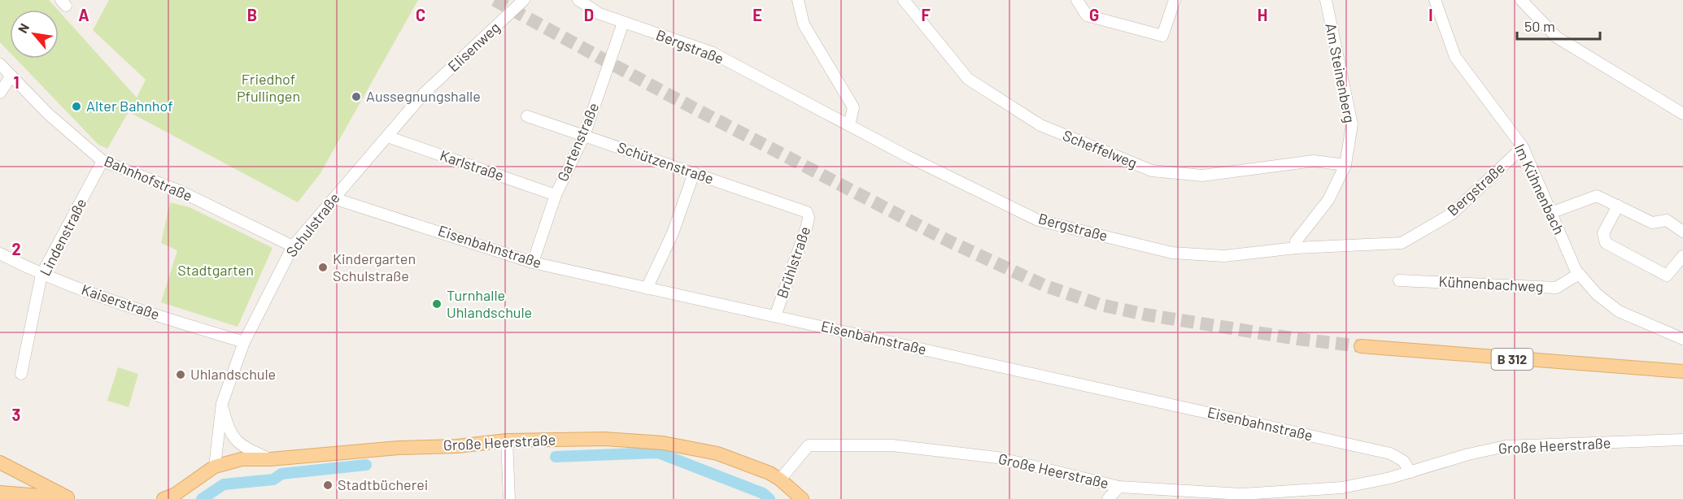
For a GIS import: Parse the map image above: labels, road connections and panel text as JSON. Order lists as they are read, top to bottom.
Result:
{
  "streets": {
    "main road": ["B 312", "Große Heerstraße"],
    "street": [
      "Elisenweg",
      "Bergstraße",
      "Am Steinenberg",
      "Gartenstraße",
      "Scheffelweg",
      "Schützenstraße",
      "Karlstraße",
      "Bahnhofstraße",
      "Im Kühnenbach",
      "Schulstraße",
      "Lindenstraße",
      "Eisenbahnstraße",
      "Brühlstraße",
      "Kühnenbachweg",
      "Kaiserstraße"
    ]
  },
  "crossings": [
    ["Elisenweg", "Schulstraße"],
    ["Bergstraße", "Am Steinenberg"],
    ["Bergstraße", "Gartenstraße"],
    ["Bergstraße", "Im Kühnenbach"],
    ["Am Steinenberg", "Scheffelweg"],
    ["Gartenstraße", "Schützenstraße"],
    ["Gartenstraße", "Karlstraße"],
    ["Gartenstraße", "Eisenbahnstraße"],
    ["Schützenstraße", "Brühlstraße"],
    ["Karlstraße", "Schulstraße"],
    ["Bahnhofstraße", "Schulstraße"],
    ["Bahnhofstraße", "Lindenstraße"],
    ["Im Kühnenbach", "Kühnenbachweg"],
    ["Schulstraße", "Eisenbahnstraße"],
    ["Schulstraße", "Kaiserstraße"],
    ["Schulstraße", "Große Heerstraße"],
    ["Lindenstraße", "Kaiserstraße"],
    ["Eisenbahnstraße", "Brühlstraße"],
    ["Eisenbahnstraße", "Große Heerstraße"]
  ],
  "parks": ["Friedhof Pfullingen", "Stadtgarten"],
  "places": [
    "Aussegnungshalle",
    "Alter Bahnhof",
    "Kindergarten Schulstraße",
    "Turnhalle Uhlandschule",
    "Uhlandschule",
    "Stadtbücherei"
  ],
  "scale_bar": "50 m",
  "north": "top left",
  "grid": {
    "columns": [
      "A",
      "B",
      "C",
      "D",
      "E",
      "F",
      "G",
      "H",
      "I"
    ],
    "rows": ["1", "2", "3"]
  }
}
